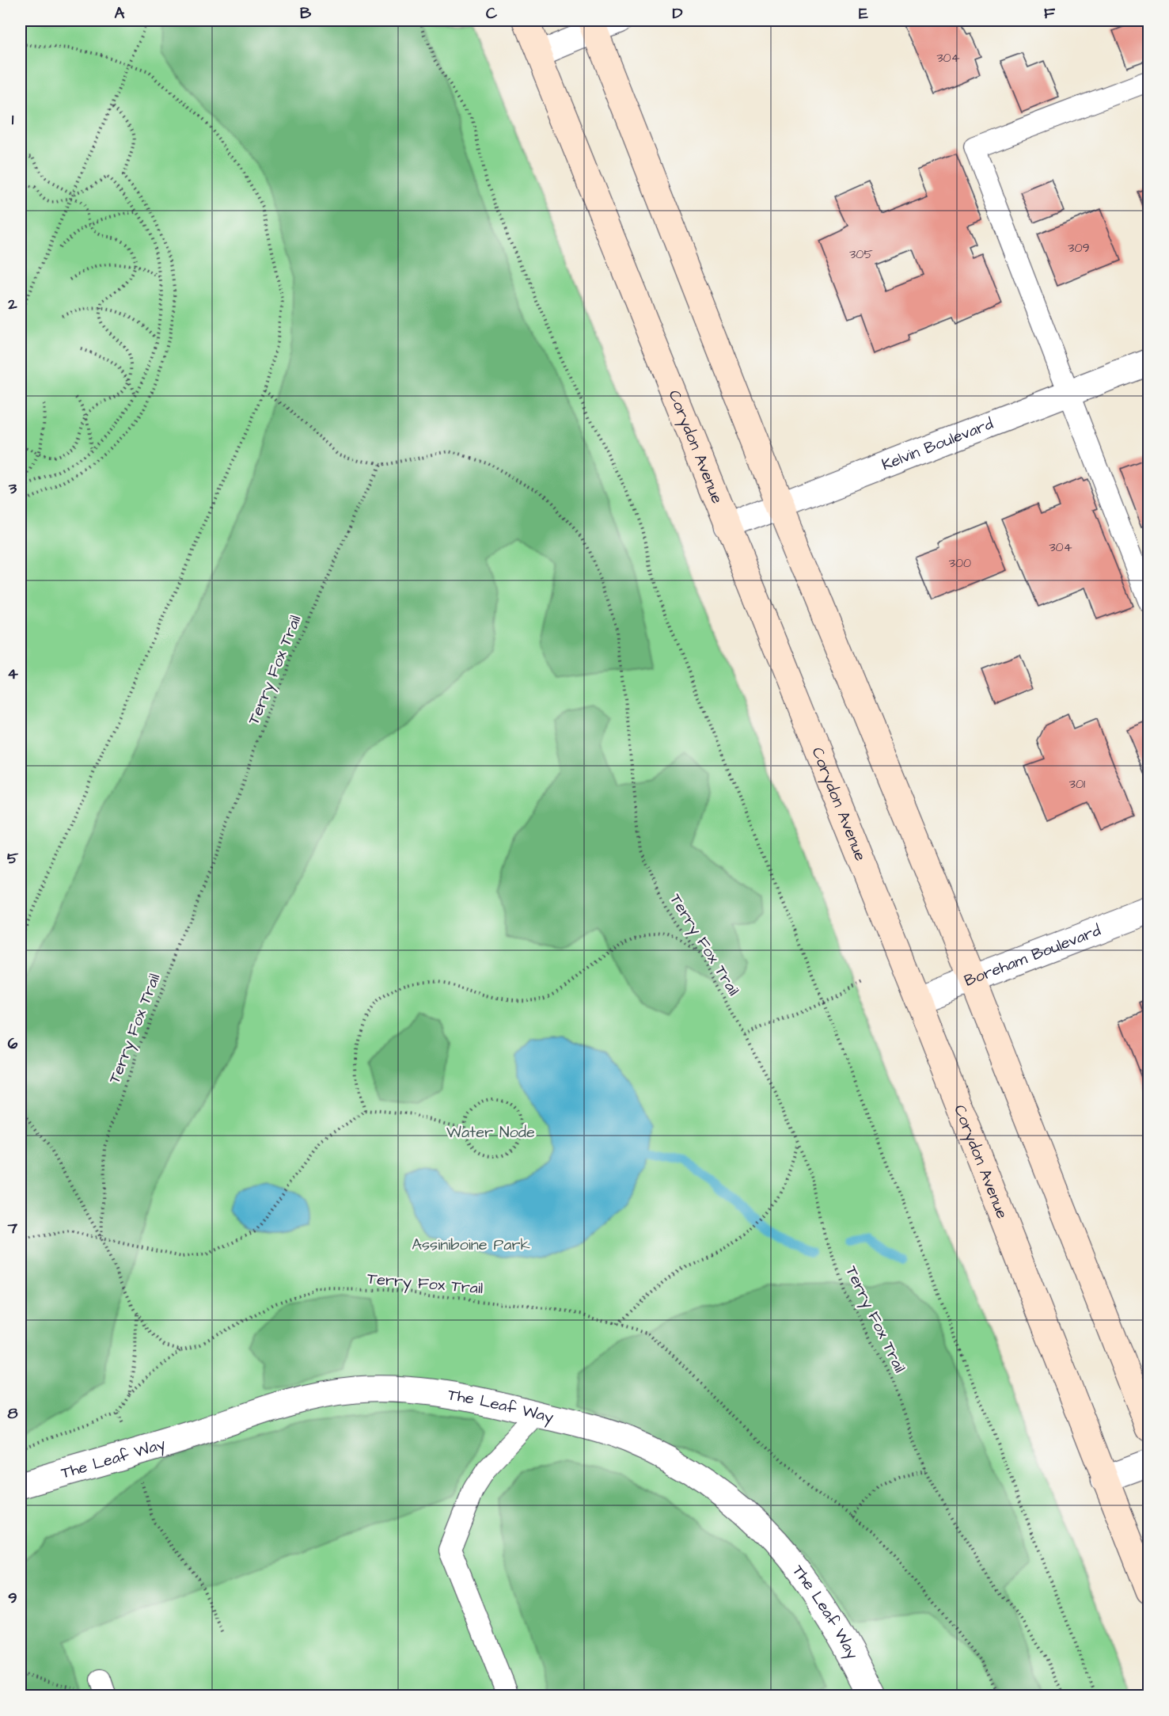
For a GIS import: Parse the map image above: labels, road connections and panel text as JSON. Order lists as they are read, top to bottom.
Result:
{
  "streets": {
    "main road": ["Corydon Avenue"],
    "street": ["Kelvin Boulevard", "Boreham Boulevard", "The Leaf Way"],
    "path": ["Terry Fox Trail"]
  },
  "crossings": [
    ["Kelvin Boulevard", "Corydon Avenue"],
    ["Corydon Avenue", "Boreham Boulevard"]
  ],
  "parks": ["Water Node", "Assiniboine Park"],
  "house_numbers": [
    "304",
    "309",
    "305",
    "304",
    "300",
    "301"
  ],
  "grid": {
    "columns": [
      "A",
      "B",
      "C",
      "D",
      "E",
      "F"
    ],
    "rows": [
      "1",
      "2",
      "3",
      "4",
      "5",
      "6",
      "7",
      "8",
      "9"
    ]
  }
}
